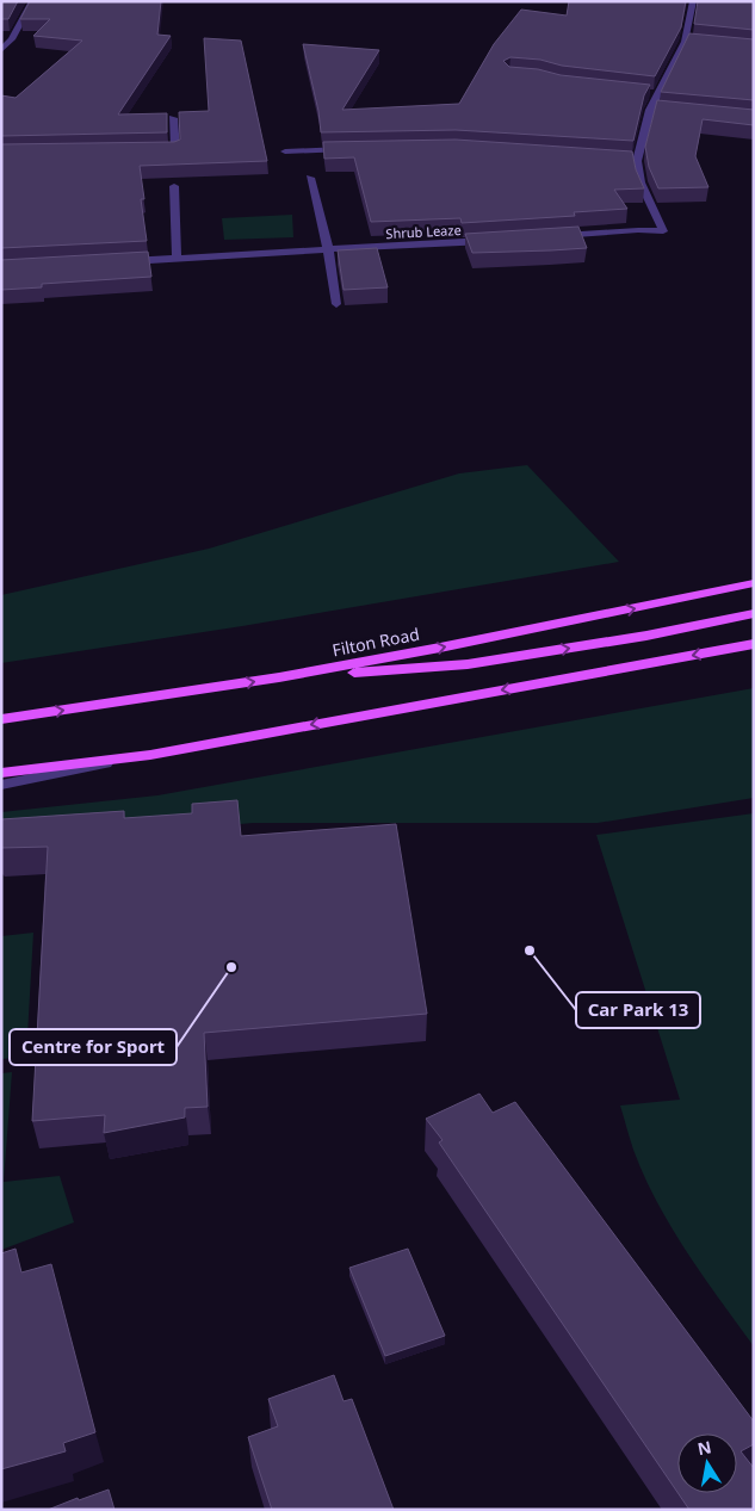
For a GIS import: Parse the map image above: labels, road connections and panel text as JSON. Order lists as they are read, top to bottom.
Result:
{
  "streets": {
    "main road": ["Filton Road"],
    "street": ["Shrub Leaze"]
  },
  "places": ["Car Park 13", "Centre for Sport"],
  "north": "top"
}
